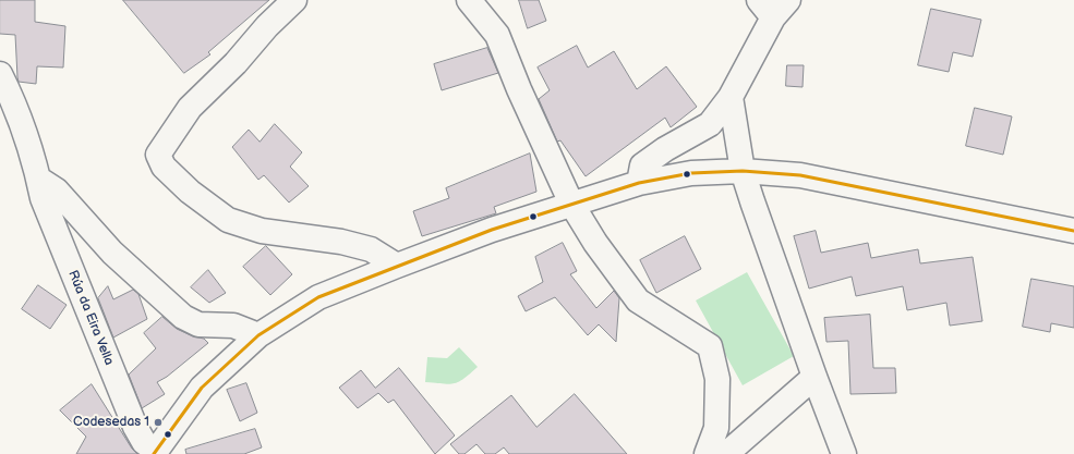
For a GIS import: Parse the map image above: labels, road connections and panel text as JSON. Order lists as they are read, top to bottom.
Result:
{
  "streets": {
    "street": ["Rúa da Eira Vella"]
  },
  "places": ["Codesedas 1"]
}
